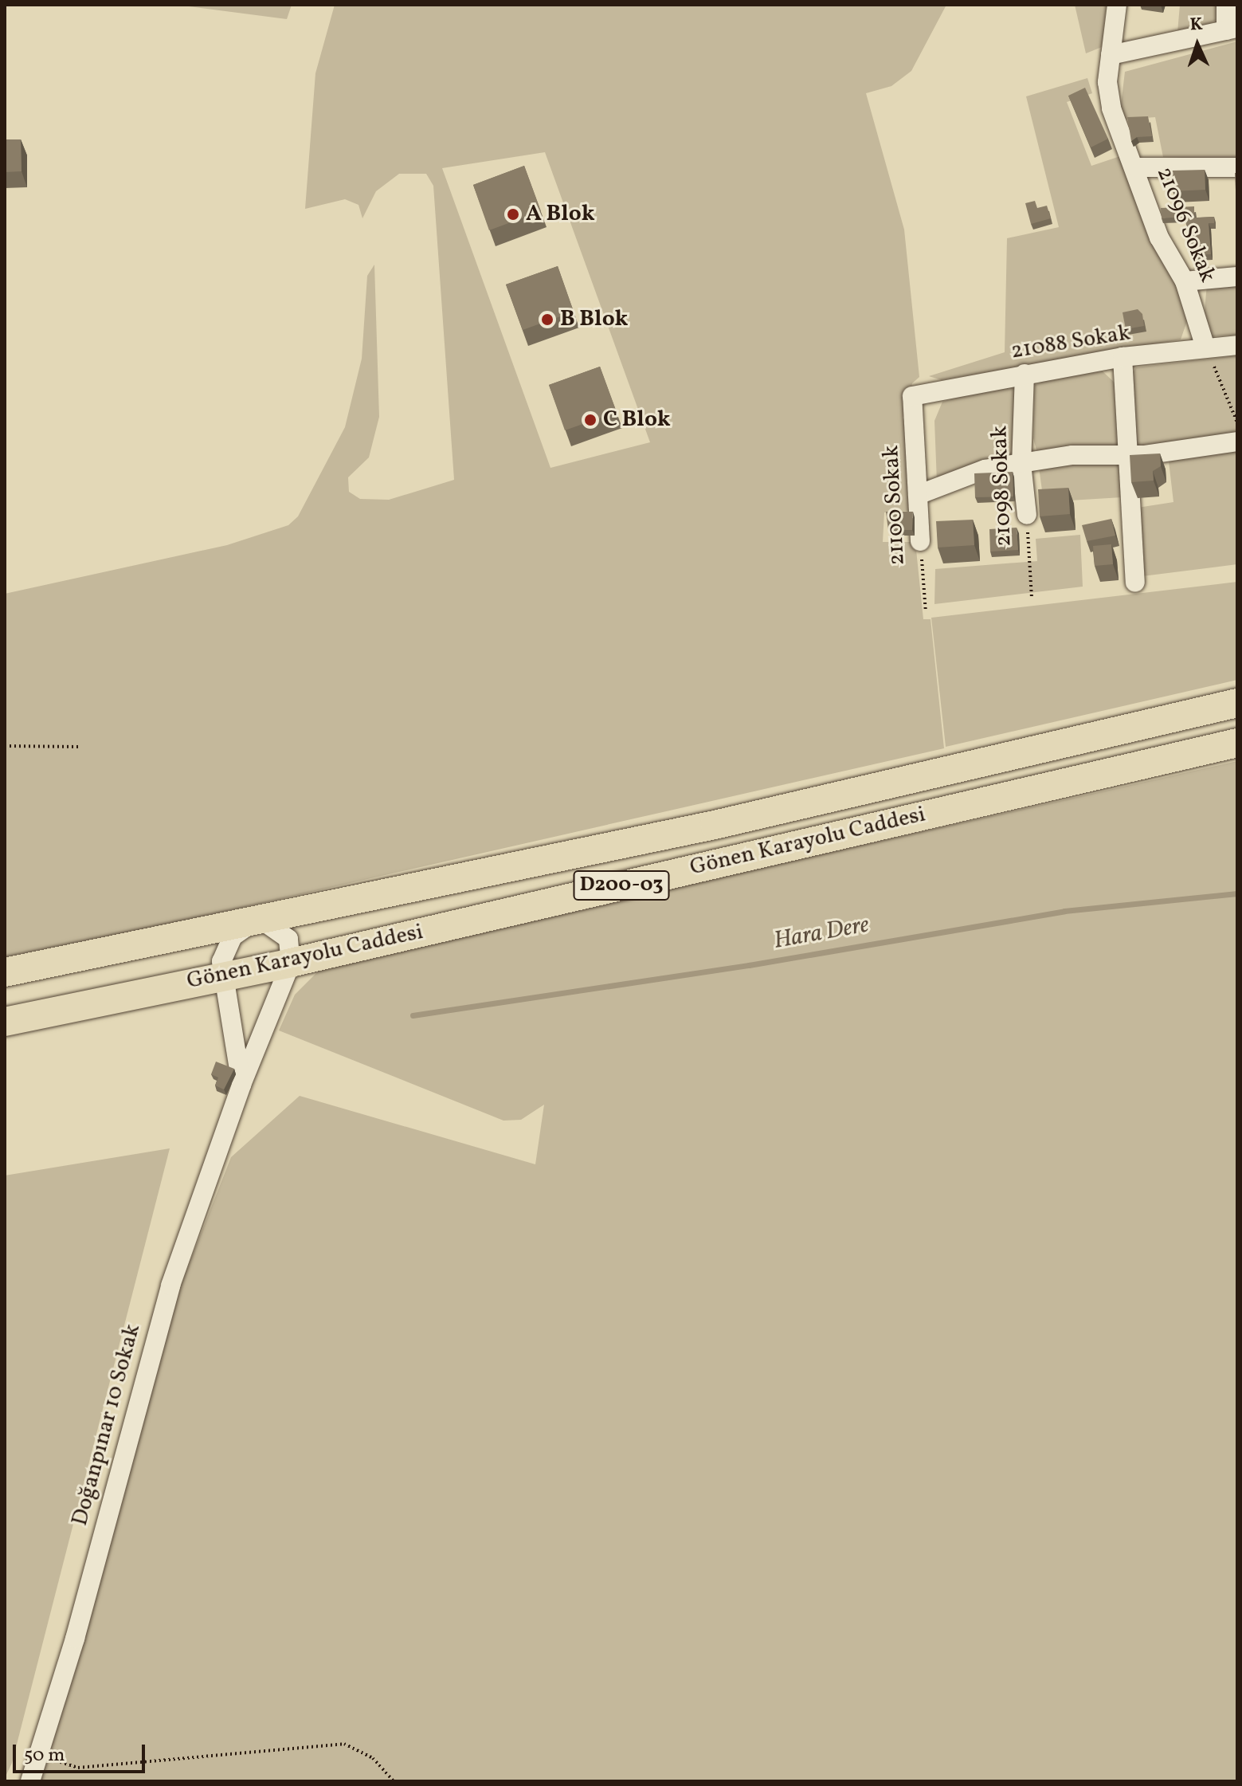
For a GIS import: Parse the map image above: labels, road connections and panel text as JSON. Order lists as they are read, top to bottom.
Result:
{
  "streets": {
    "highway": ["Gönen Karayolu Caddesi", "D200-03"],
    "street": [
      "21096 Sokak",
      "21088 Sokak",
      "21098 Sokak",
      "21100 Sokak",
      "Doğanpınar 10 Sokak"
    ]
  },
  "crossings": [
    ["21096 Sokak", "21088 Sokak"],
    ["21088 Sokak", "21098 Sokak"],
    ["21088 Sokak", "21100 Sokak"],
    ["Gönen Karayolu Caddesi", "Doğanpınar 10 Sokak"]
  ],
  "water": ["Hara Dere"],
  "places": ["A Blok", "B Blok", "C Blok"],
  "scale_bar": "50 m",
  "north": "top"
}
